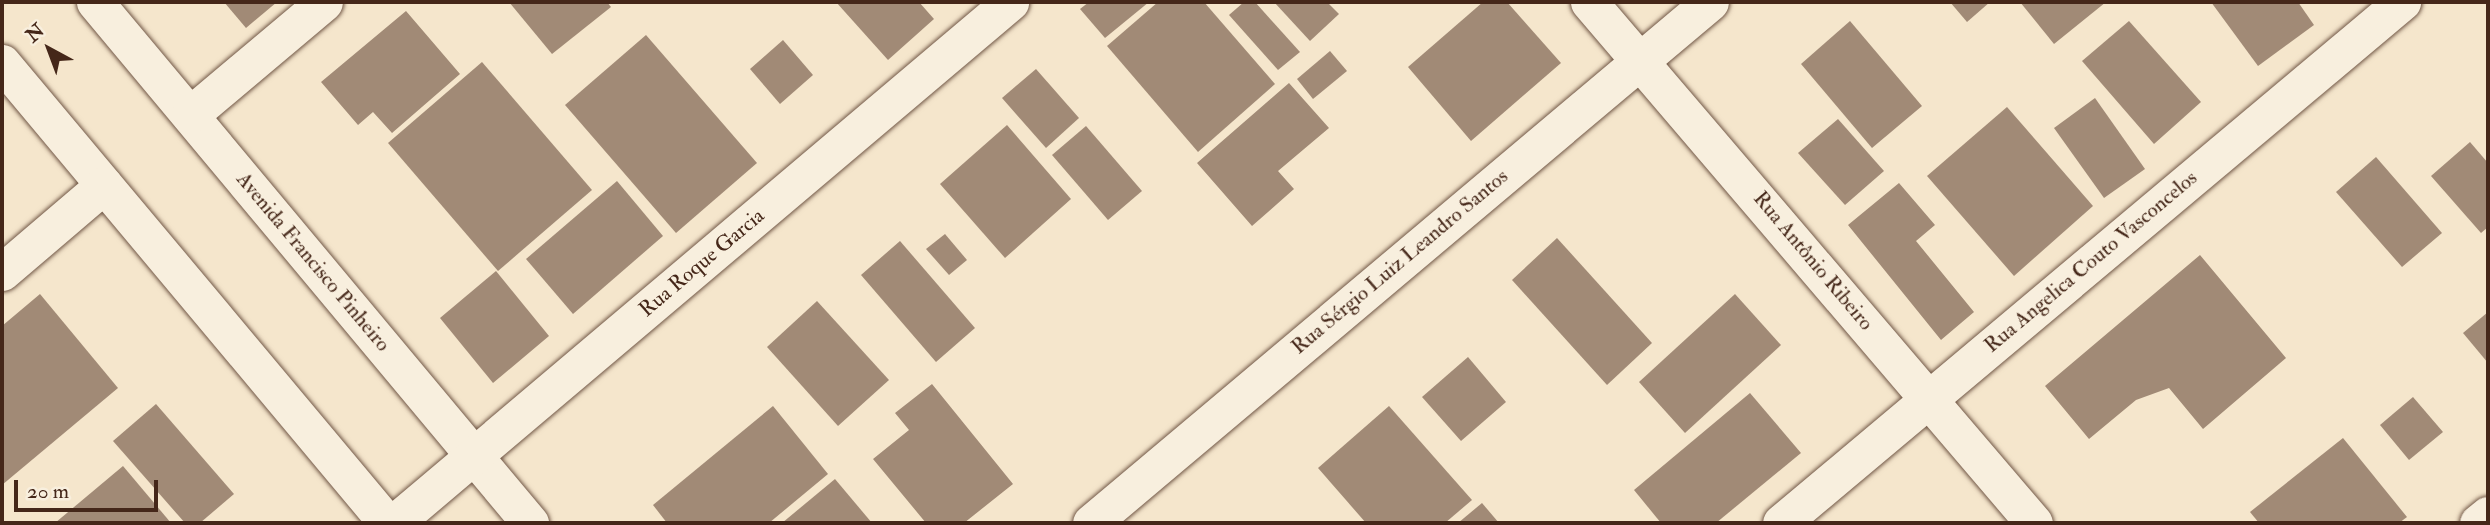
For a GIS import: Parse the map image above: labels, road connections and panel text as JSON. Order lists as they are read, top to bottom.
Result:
{
  "streets": {
    "street": [
      "Rua Antônio Ribeiro",
      "Avenida Francisco Pinheiro",
      "Rua Sérgio Luiz Leandro Santos",
      "Rua Angelica Couto Vasconcelos",
      "Rua Roque Garcia"
    ]
  },
  "crossings": [
    ["Rua Antônio Ribeiro", "Rua Sérgio Luiz Leandro Santos"],
    ["Rua Antônio Ribeiro", "Rua Angelica Couto Vasconcelos"],
    ["Avenida Francisco Pinheiro", "Rua Roque Garcia"]
  ],
  "scale_bar": "20 m",
  "north": "top left"
}
